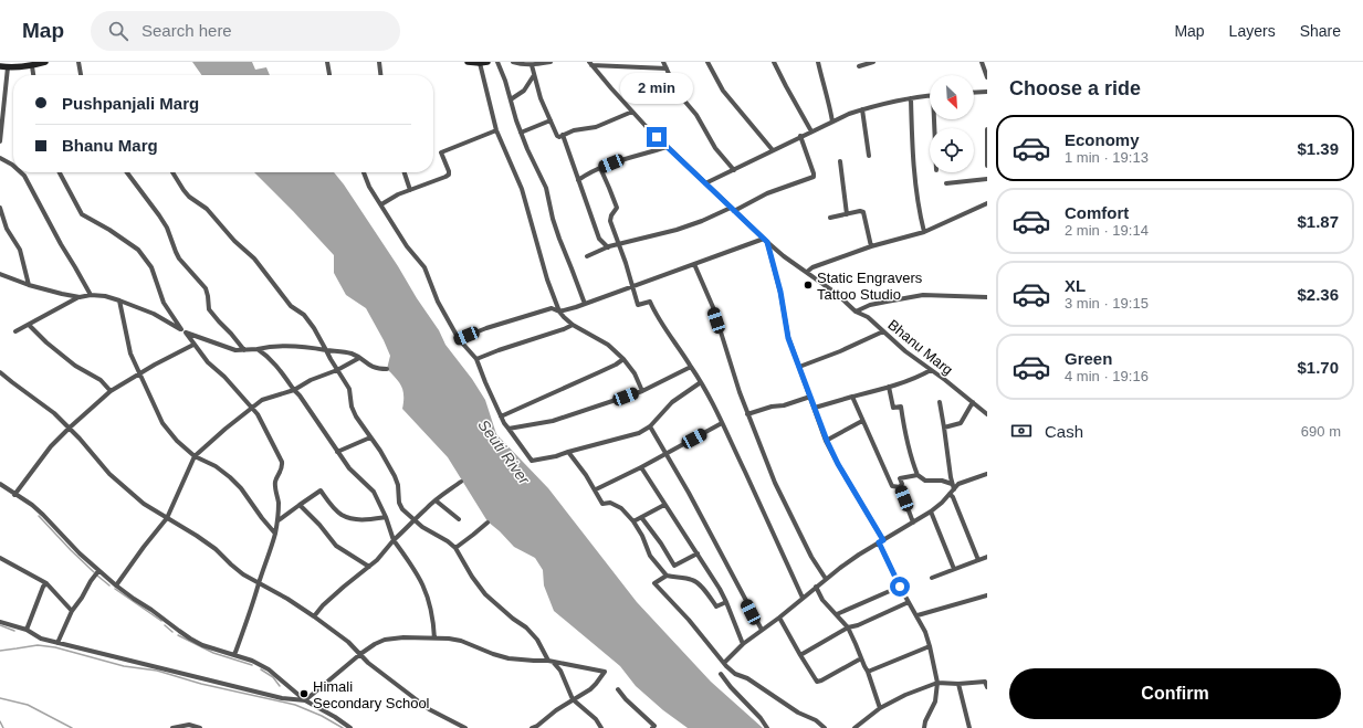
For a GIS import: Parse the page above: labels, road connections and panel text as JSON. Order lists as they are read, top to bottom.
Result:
{
  "streets": {
    "street": ["Bhanu Marg"]
  },
  "water": ["Seuti River"],
  "places": ["Static Engravers Tattoo Studio", "Himali Secondary School"],
  "north": "bottom right",
  "page": {
    "header": "Map",
    "search": "Search here",
    "nav": ["Map", "Layers", "Share"],
    "heading": "Choose a ride",
    "bubble": "2 min",
    "banner": ["Pushpanjali Marg", "Bhanu Marg"],
    "list": [
      {
        "name": "Economy",
        "note": "1 min · 19:13",
        "value": "$1.39"
      },
      {
        "name": "Comfort",
        "note": "2 min · 19:14",
        "value": "$1.87"
      },
      {
        "name": "XL",
        "note": "3 min · 19:15",
        "value": "$2.36"
      },
      {
        "name": "Green",
        "note": "4 min · 19:16",
        "value": "$1.70"
      }
    ],
    "pay": ["Cash", "690 m"],
    "buttons": "Confirm"
  }
}
